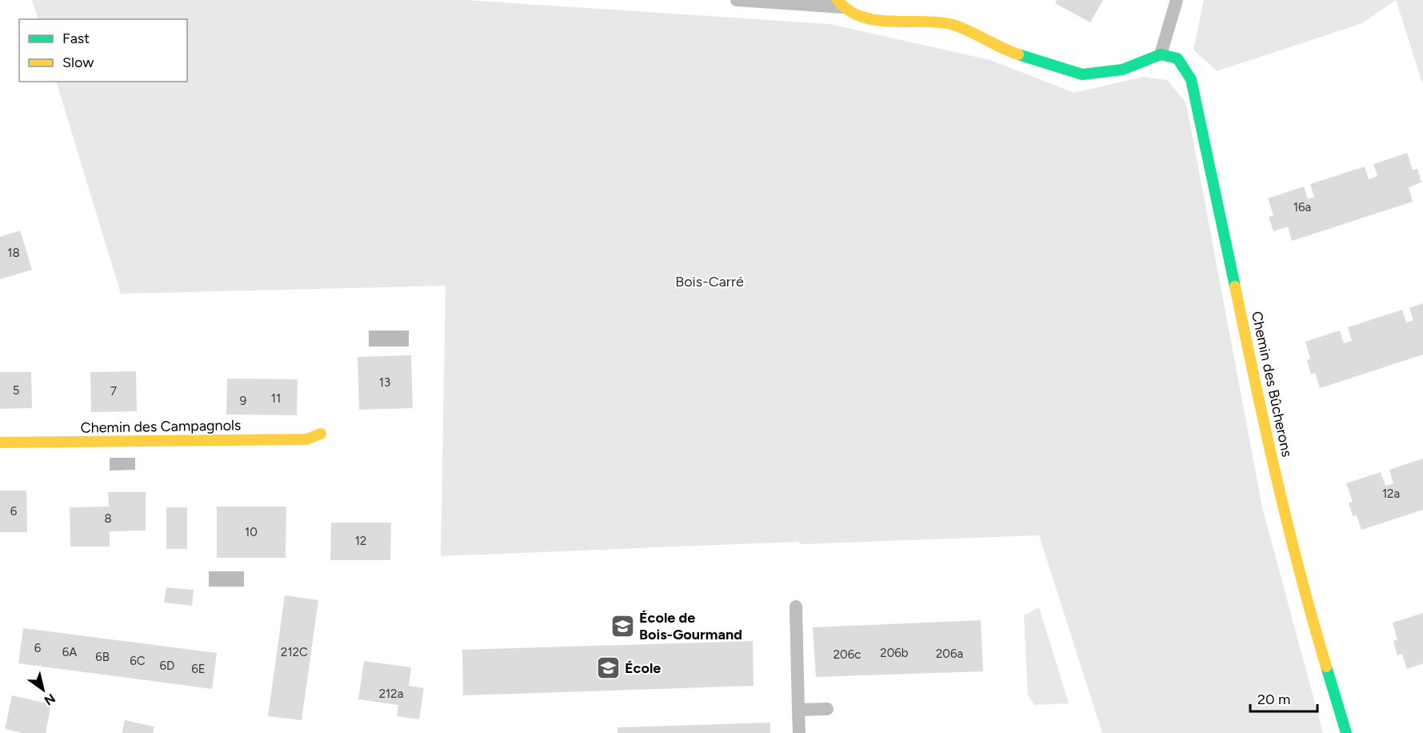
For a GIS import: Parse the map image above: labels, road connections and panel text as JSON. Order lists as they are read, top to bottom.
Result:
{
  "streets": {
    "street": ["Chemin des Bûcherons", "Chemin des Campagnols"]
  },
  "parks": ["Bois-Carré"],
  "places": {
    "school or university": ["École de Bois-Gourmand", "École"]
  },
  "house_numbers": [
    "16a",
    "18",
    "13",
    "5",
    "7",
    "11",
    "9",
    "12a",
    "6",
    "8",
    "10",
    "12",
    "6",
    "6A",
    "212C",
    "206b",
    "206a",
    "206c",
    "6B",
    "6C",
    "6D",
    "6E",
    "212a"
  ],
  "legend": ["Fast", "Slow"],
  "scale_bar": "20 m",
  "north": "bottom right"
}
